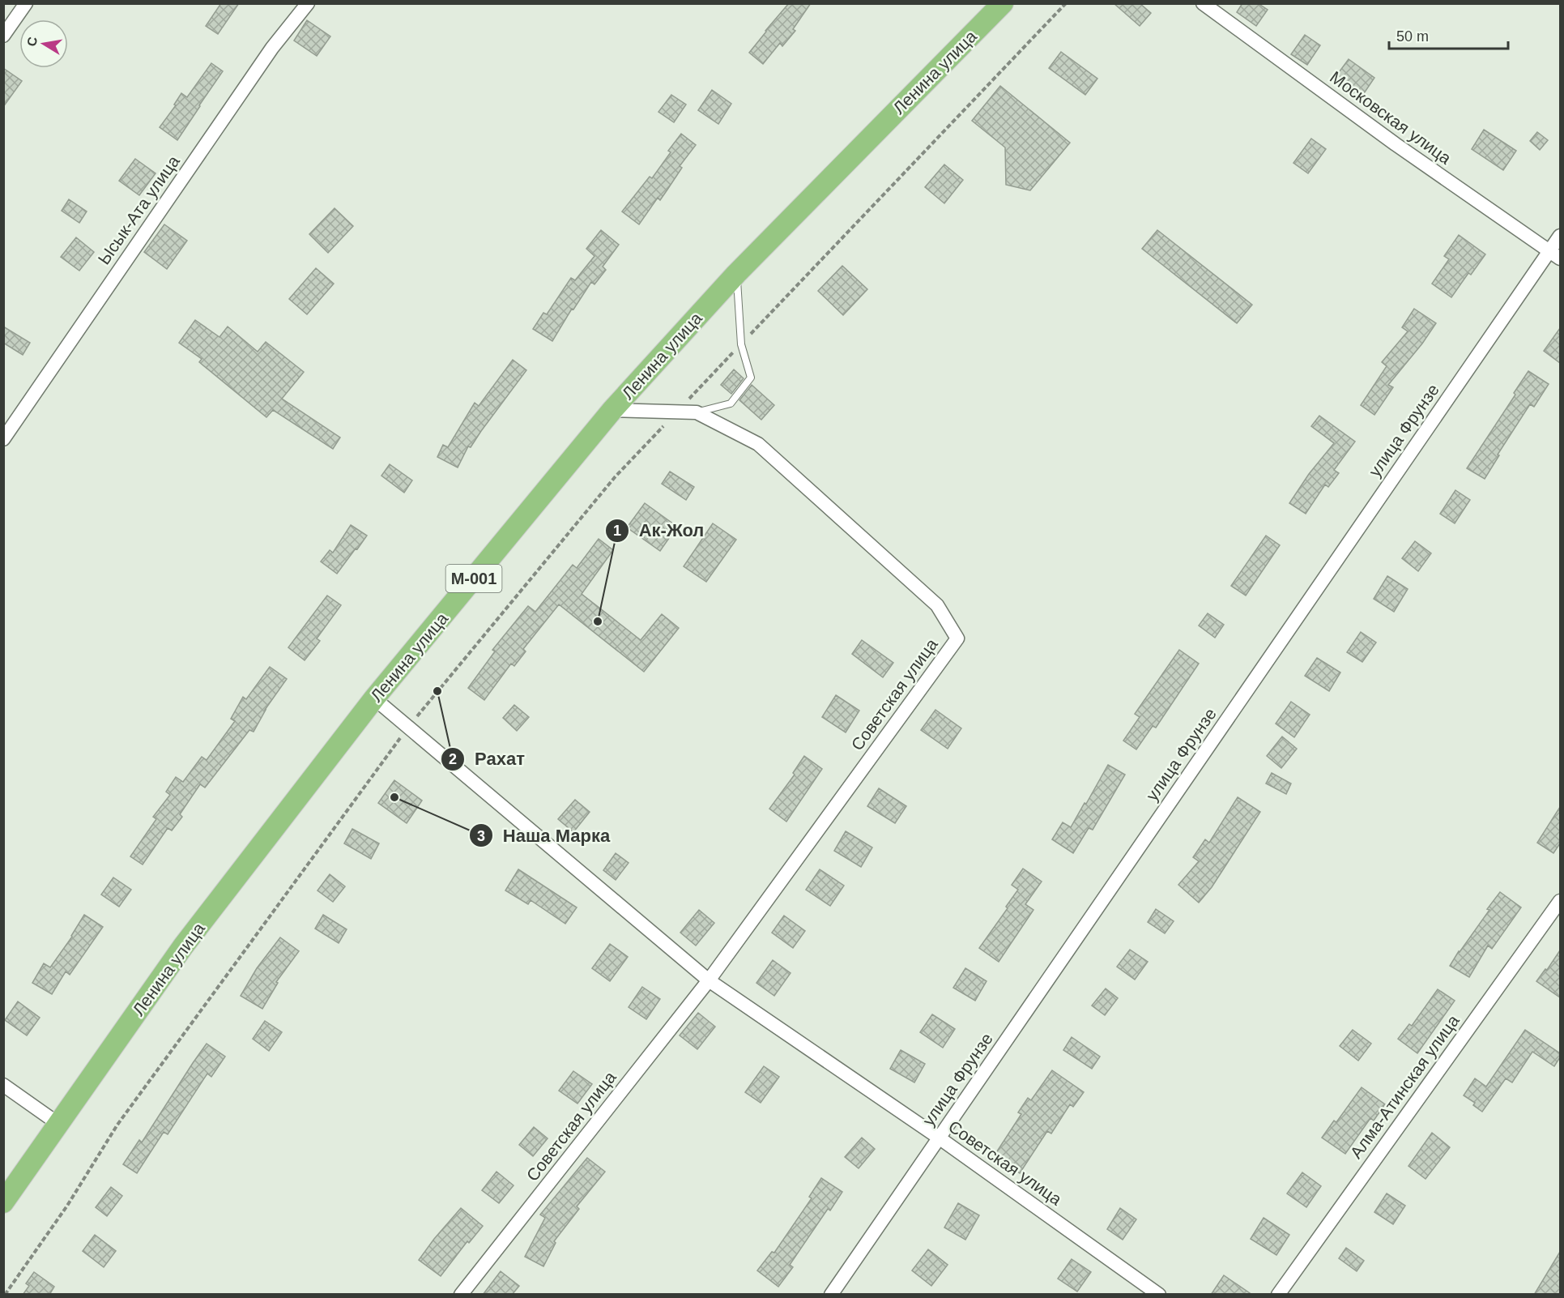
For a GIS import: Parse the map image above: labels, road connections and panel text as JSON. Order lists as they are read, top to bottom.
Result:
{
  "streets": {
    "main road": ["Ленина улица", "М-001"],
    "street": [
      "Московская улица",
      "Ысык-Ата улица",
      "улица Фрунзе",
      "Советская улица",
      "Алма-Атинская улица"
    ]
  },
  "crossings": [
    ["Ленина улица", "Советская улица"],
    ["Московская улица", "улица Фрунзе"],
    ["улица Фрунзе", "Советская улица"]
  ],
  "places": ["Ак-Жол", "Рахат", "Наша Марка"],
  "scale_bar": "50 m",
  "north": "left"
}
